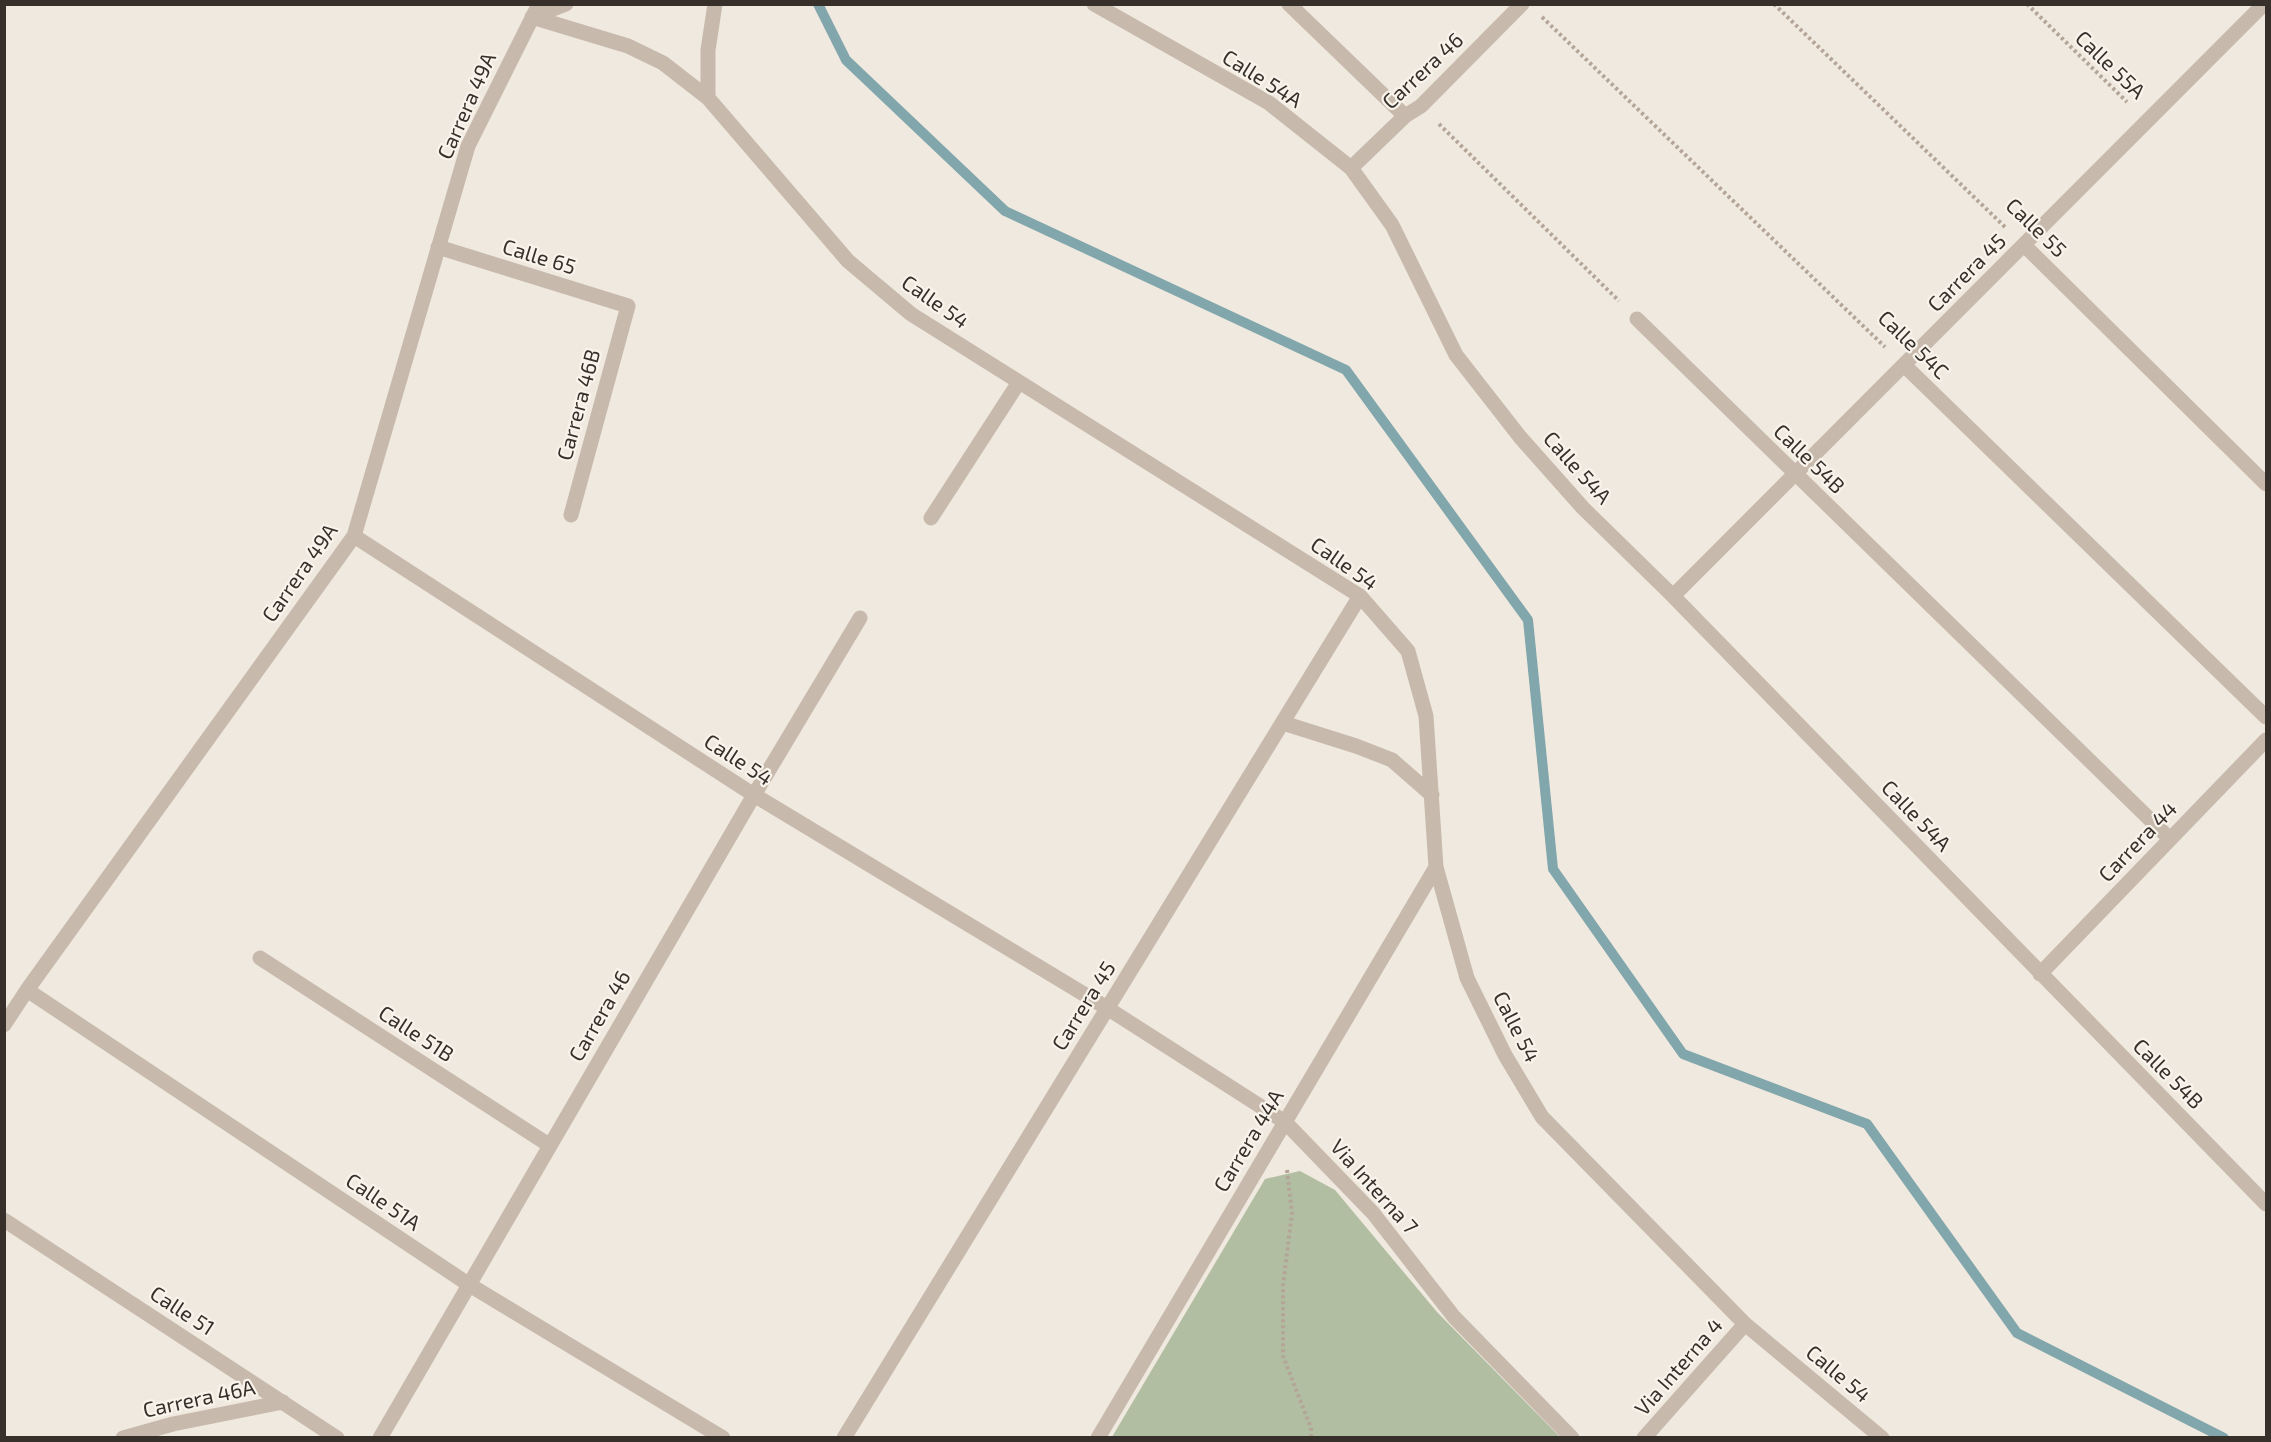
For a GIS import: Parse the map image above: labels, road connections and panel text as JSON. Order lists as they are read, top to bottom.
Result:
{
  "streets": {
    "street": [
      "Carrera 46",
      "Calle 54A",
      "Carrera 49A",
      "Calle 55",
      "Calle 65",
      "Carrera 45",
      "Calle 54",
      "Calle 54C",
      "Carrera 46B",
      "Calle 54B",
      "Carrera 44",
      "Calle 51B",
      "Carrera 44A",
      "Via Interna 7",
      "Calle 51A",
      "Calle 51",
      "Via Interna 4",
      "Carrera 46A"
    ],
    "path": ["Calle 55A"]
  },
  "crossings": [
    ["Calle 55A", "Carrera 45"],
    ["Carrera 46", "Calle 54A"],
    ["Carrera 46", "Calle 54"],
    ["Carrera 46", "Calle 51B"],
    ["Carrera 46", "Calle 51A"],
    ["Calle 54A", "Carrera 45"],
    ["Calle 54A", "Calle 54B"],
    ["Calle 54A", "Carrera 44"],
    ["Carrera 49A", "Calle 65"],
    ["Carrera 49A", "Calle 54"],
    ["Carrera 49A", "Calle 51A"],
    ["Calle 55", "Carrera 45"],
    ["Calle 65", "Carrera 46B"],
    ["Carrera 45", "Calle 54"],
    ["Carrera 45", "Calle 54C"],
    ["Carrera 45", "Calle 54B"],
    ["Carrera 45", "Via Interna 7"],
    ["Calle 54", "Carrera 44A"],
    ["Calle 54", "Via Interna 7"],
    ["Calle 54", "Via Interna 4"],
    ["Calle 54B", "Carrera 44"],
    ["Carrera 44A", "Via Interna 7"],
    ["Calle 51", "Carrera 46A"]
  ]
}
